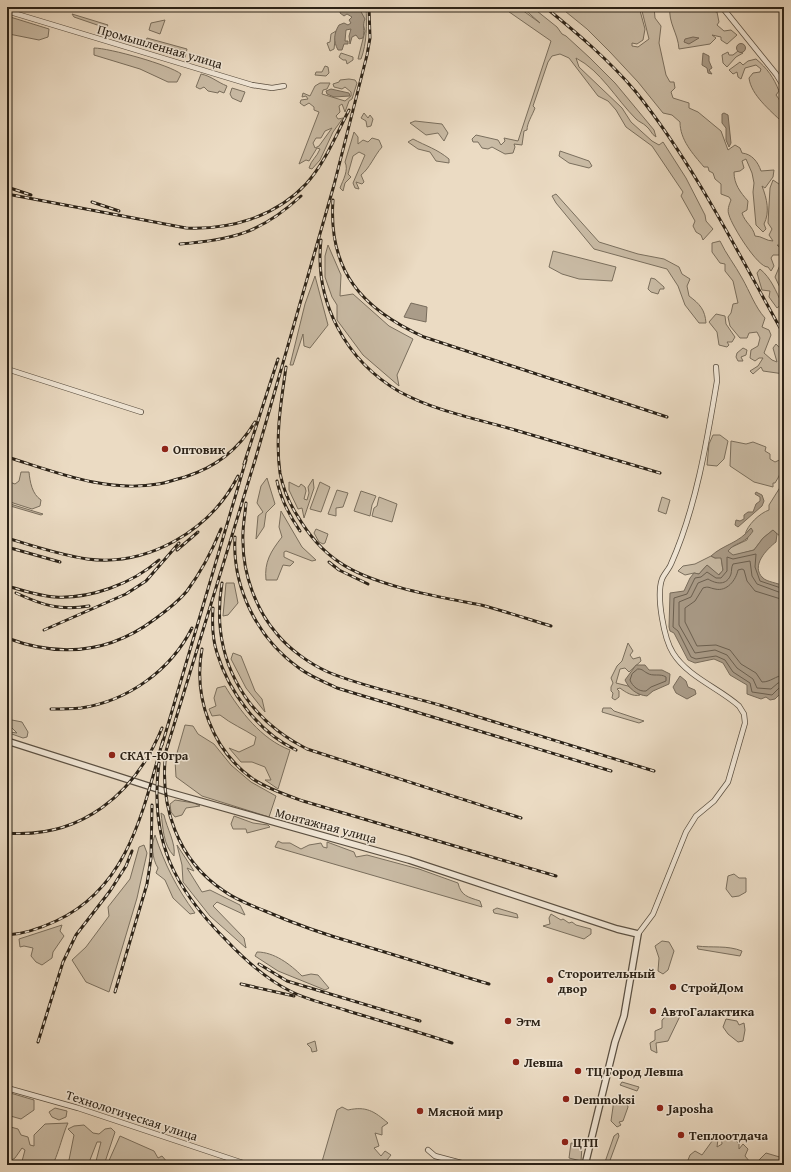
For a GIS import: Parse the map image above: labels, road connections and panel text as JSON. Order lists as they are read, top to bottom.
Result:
{
  "streets": {
    "street": ["Промышленная улица", "Монтажная улица", "Технологическая улица"]
  },
  "places": [
    "Оптовик",
    "СКАТ-Югра",
    "Стороительный двор",
    "СтройДом",
    "АвтоГалактика",
    "Этм",
    "Левша",
    "ТЦ Город Левша",
    "Demmoksi",
    "Japosha",
    "Мясной мир",
    "Теплоотдача",
    "ЦТП"
  ]
}
